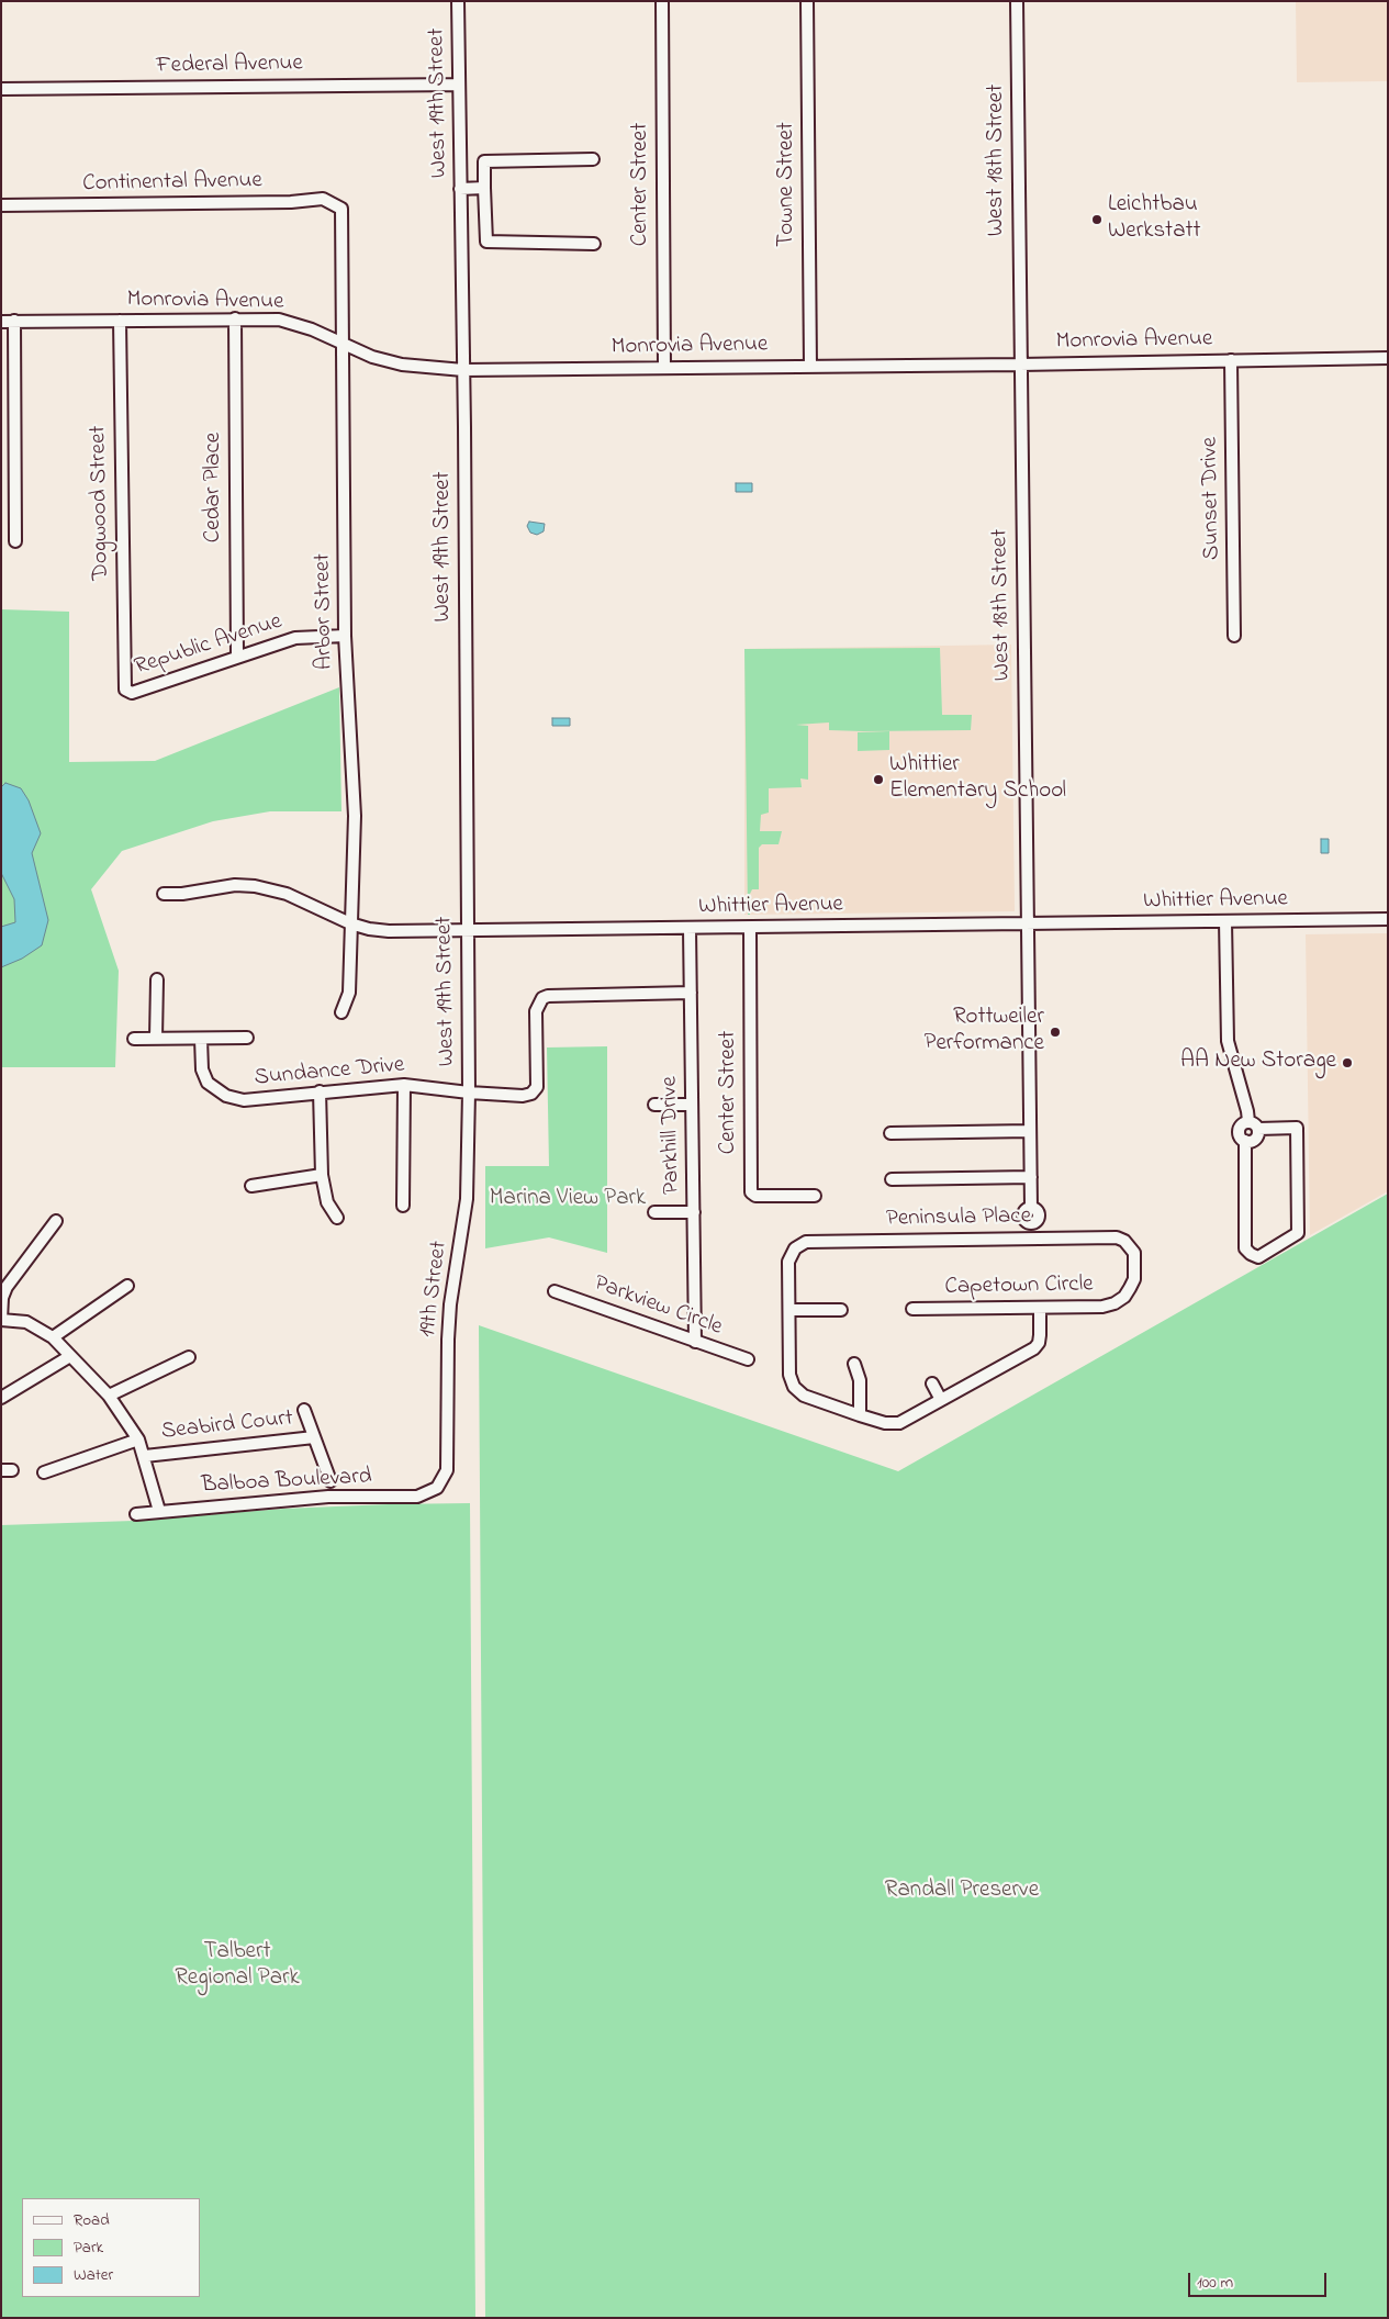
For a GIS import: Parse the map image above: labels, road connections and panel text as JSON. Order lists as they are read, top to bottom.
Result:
{
  "streets": {
    "street": [
      "Federal Avenue",
      "West 19th Street",
      "West 18th Street",
      "Continental Avenue",
      "Center Street",
      "Towne Street",
      "Monrovia Avenue",
      "Cedar Place",
      "Sunset Drive",
      "Dogwood Street",
      "Arbor Street",
      "Republic Avenue",
      "Whittier Avenue",
      "Sundance Drive",
      "Parkhill Drive",
      "Peninsula Place",
      "Capetown Circle",
      "19th Street",
      "Parkview Circle",
      "Seabird Court",
      "Balboa Boulevard"
    ]
  },
  "crossings": [
    ["Federal Avenue", "West 19th Street"],
    ["West 19th Street", "Monrovia Avenue"],
    ["West 19th Street", "Whittier Avenue"],
    ["West 19th Street", "Sundance Drive"],
    ["West 19th Street", "19th Street"],
    ["West 18th Street", "Monrovia Avenue"],
    ["West 18th Street", "Whittier Avenue"],
    ["West 18th Street", "Peninsula Place"],
    ["Continental Avenue", "Arbor Street"],
    ["Center Street", "Monrovia Avenue"],
    ["Center Street", "Whittier Avenue"],
    ["Towne Street", "Monrovia Avenue"],
    ["Monrovia Avenue", "Cedar Place"],
    ["Monrovia Avenue", "Sunset Drive"],
    ["Monrovia Avenue", "Dogwood Street"],
    ["Monrovia Avenue", "Arbor Street"],
    ["Cedar Place", "Republic Avenue"],
    ["Dogwood Street", "Republic Avenue"],
    ["Arbor Street", "Republic Avenue"],
    ["Arbor Street", "Whittier Avenue"],
    ["Whittier Avenue", "Parkhill Drive"],
    ["Sundance Drive", "Parkhill Drive"],
    ["Sundance Drive", "19th Street"],
    ["Parkhill Drive", "Parkview Circle"],
    ["Peninsula Place", "Capetown Circle"],
    ["19th Street", "Balboa Boulevard"]
  ],
  "parks": ["Marina View Park", "Randall Preserve", "Talbert Regional Park"],
  "places": [
    "Leichtbau Werkstatt",
    "Whittier Elementary School",
    "Rottweiler Performance",
    "AA New Storage"
  ],
  "legend": ["Road", "Park", "Water"],
  "scale_bar": "100 m"
}
